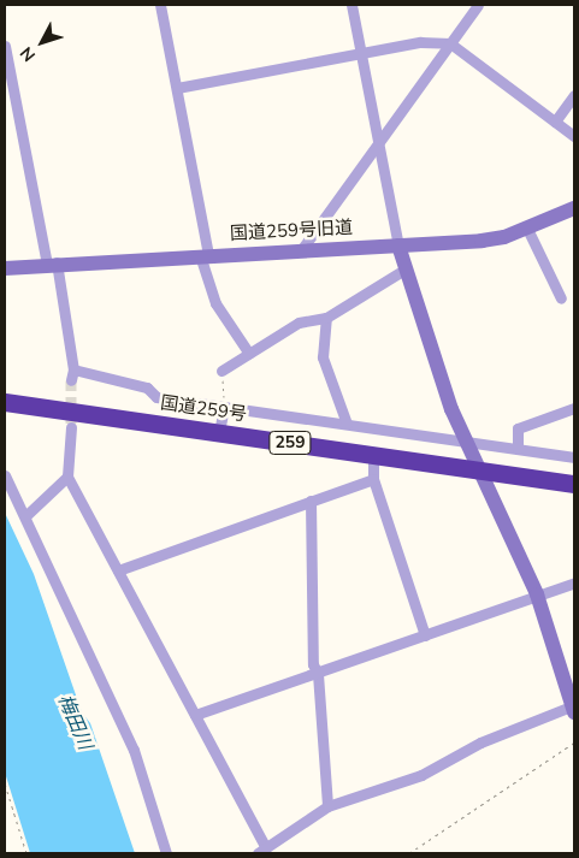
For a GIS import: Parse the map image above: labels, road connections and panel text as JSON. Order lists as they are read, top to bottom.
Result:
{
  "streets": {
    "highway": ["国道259号", "259"],
    "street": ["国道259号旧道"]
  },
  "water": ["梅田川"],
  "north": "bottom left"
}
